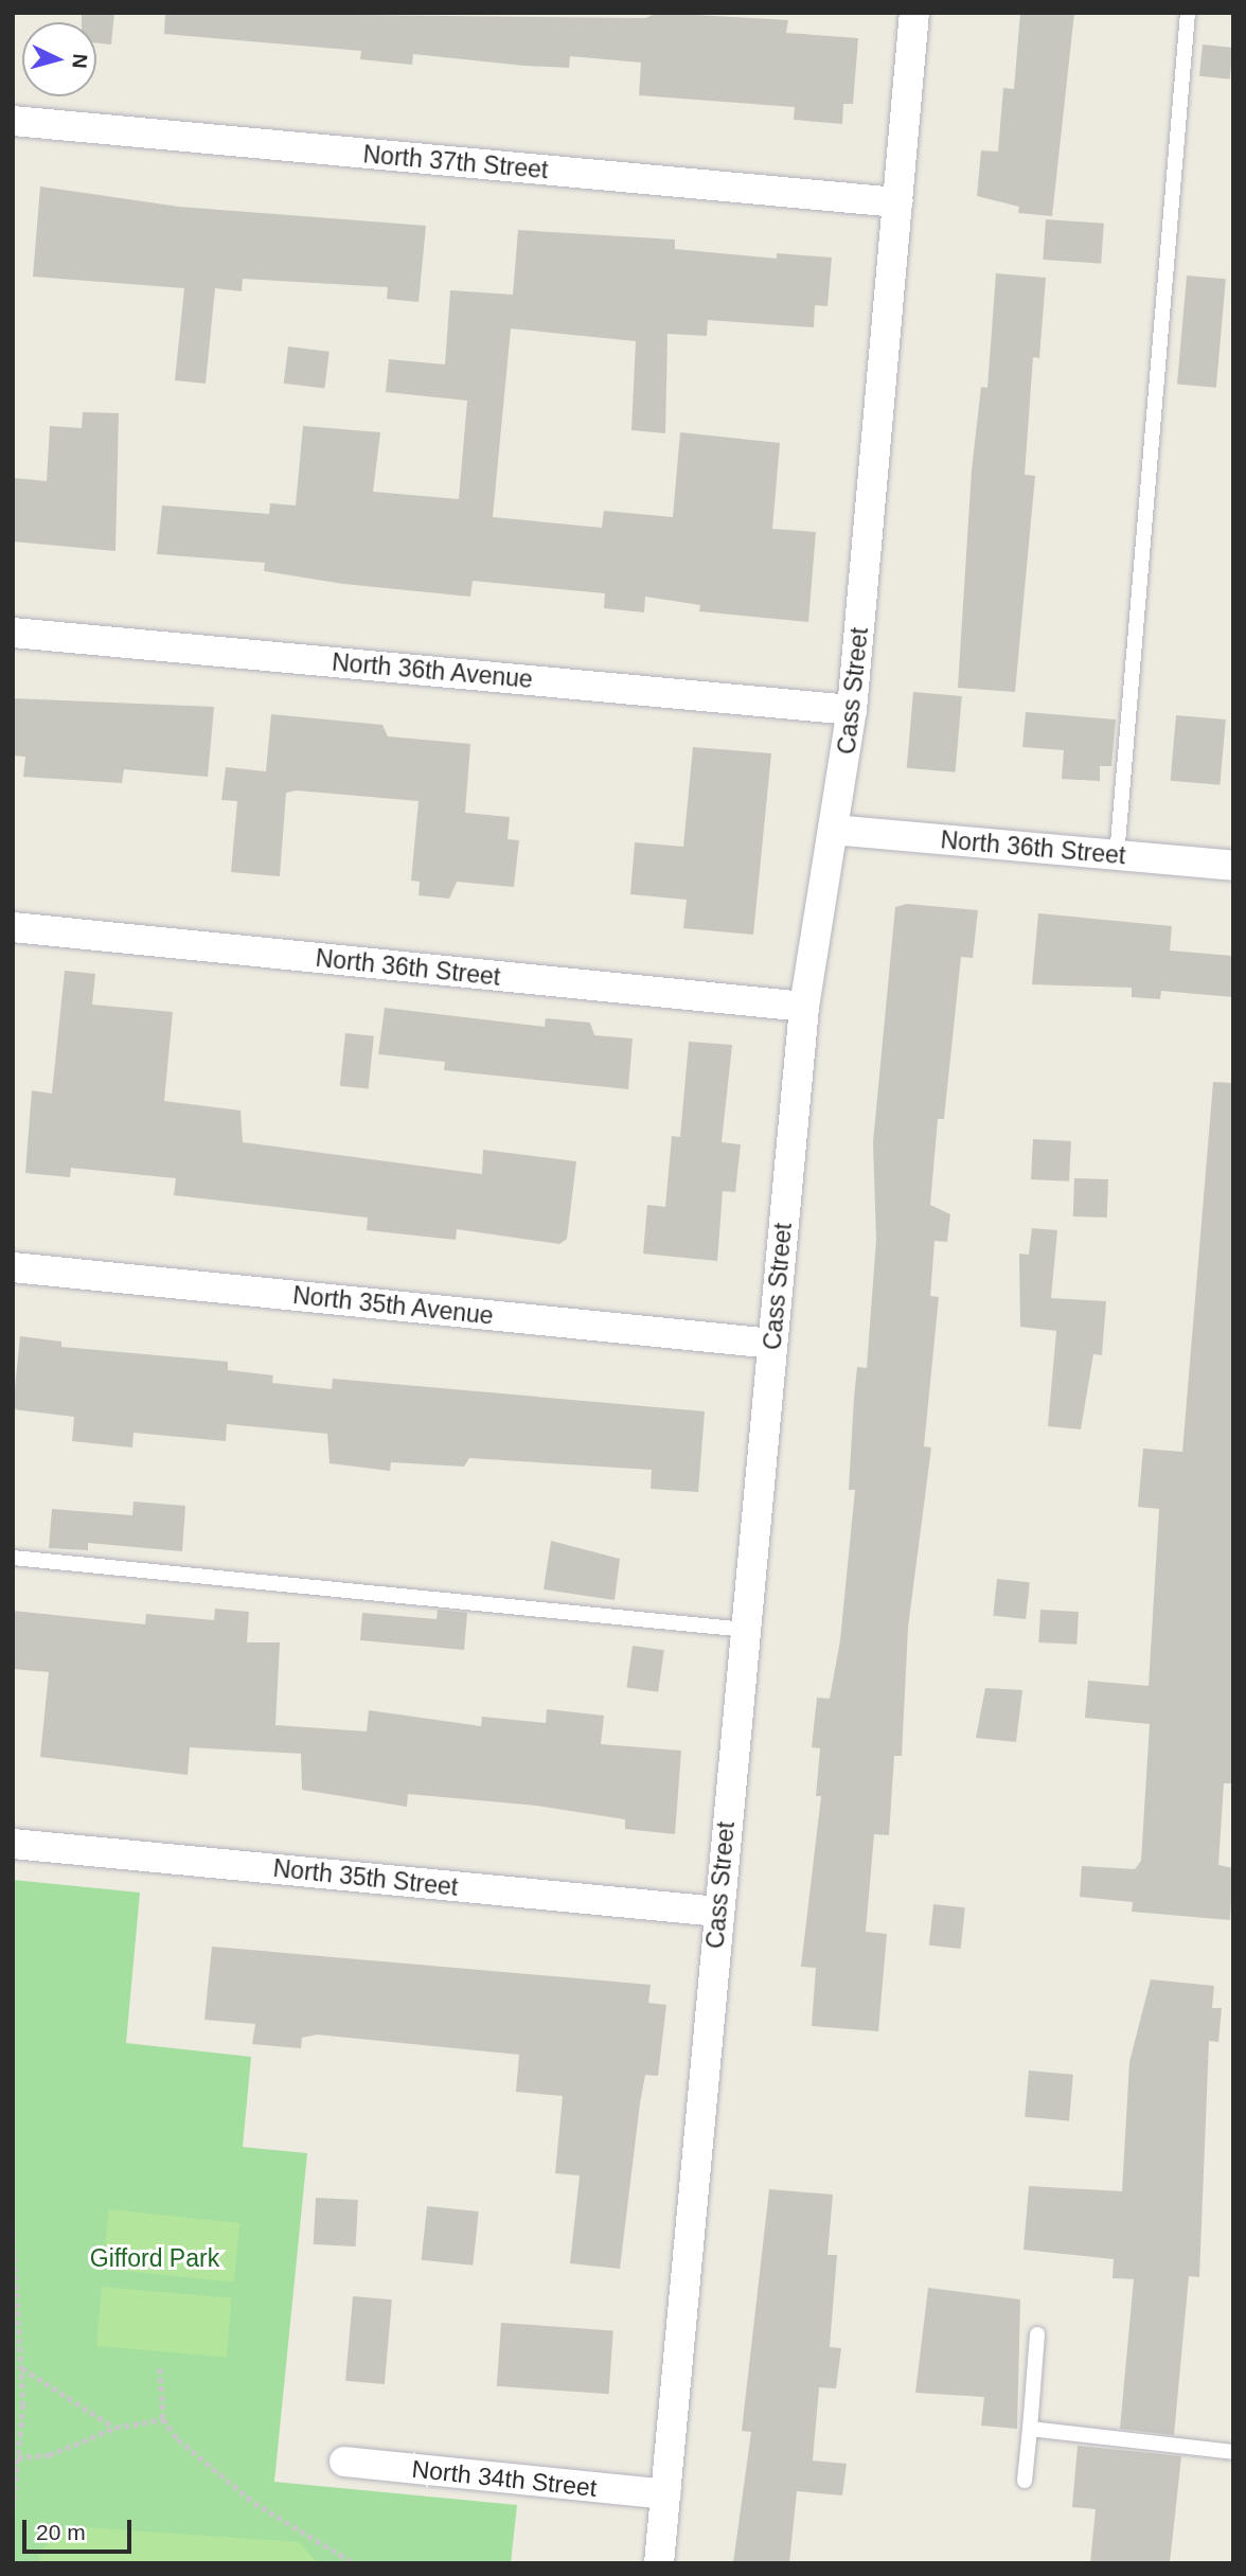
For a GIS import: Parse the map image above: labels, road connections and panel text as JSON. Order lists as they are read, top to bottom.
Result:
{
  "streets": {
    "street": [
      "North 37th Street",
      "North 36th Avenue",
      "Cass Street",
      "North 36th Street",
      "North 35th Avenue",
      "North 35th Street",
      "North 34th Street"
    ]
  },
  "crossings": [
    ["North 37th Street", "Cass Street"],
    ["North 36th Avenue", "Cass Street"],
    ["Cass Street", "North 36th Street"],
    ["Cass Street", "North 35th Avenue"],
    ["Cass Street", "North 35th Street"],
    ["Cass Street", "North 34th Street"]
  ],
  "parks": ["Gifford Park"],
  "scale_bar": "20 m",
  "north": "right"
}
